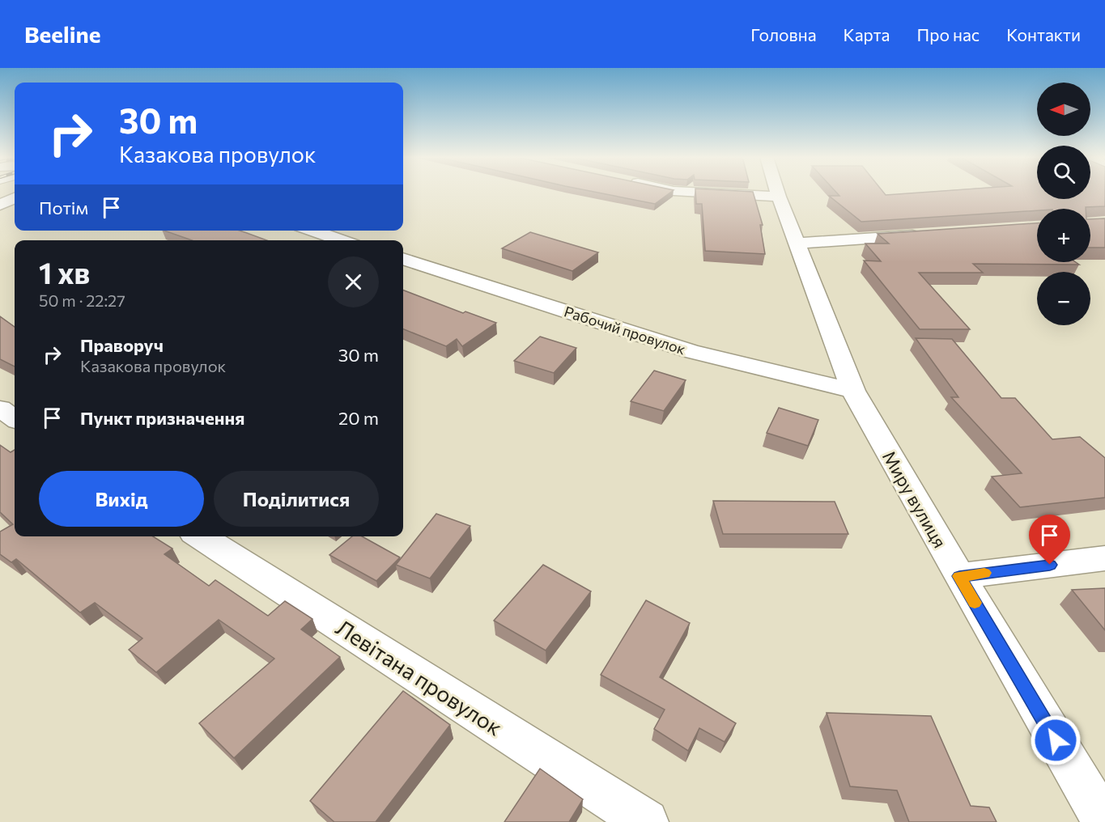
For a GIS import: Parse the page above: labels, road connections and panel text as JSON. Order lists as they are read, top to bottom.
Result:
{
  "streets": {
    "street": ["Рабочий провулок", "Миру вулиця", "Левітана провулок"]
  },
  "crossings": [
    ["Рабочий провулок", "Миру вулиця"]
  ],
  "north": "left",
  "page": {
    "header": "Beeline",
    "nav": [
      "Головна",
      "Карта",
      "Про нас",
      "Контакти"
    ],
    "map_buttons": ["+", "−"],
    "turn": ["30 m", "Казакова провулок"],
    "then": "Потім",
    "heading": ["1 хв", "50 m · 22:27"],
    "list": [
      {
        "name": "Праворуч",
        "note": "Казакова провулок",
        "value": "30 m"
      },
      {
        "name": "Пункт призначення",
        "value": "20 m"
      }
    ],
    "buttons": ["Вихід", "Поділитися"]
  }
}
